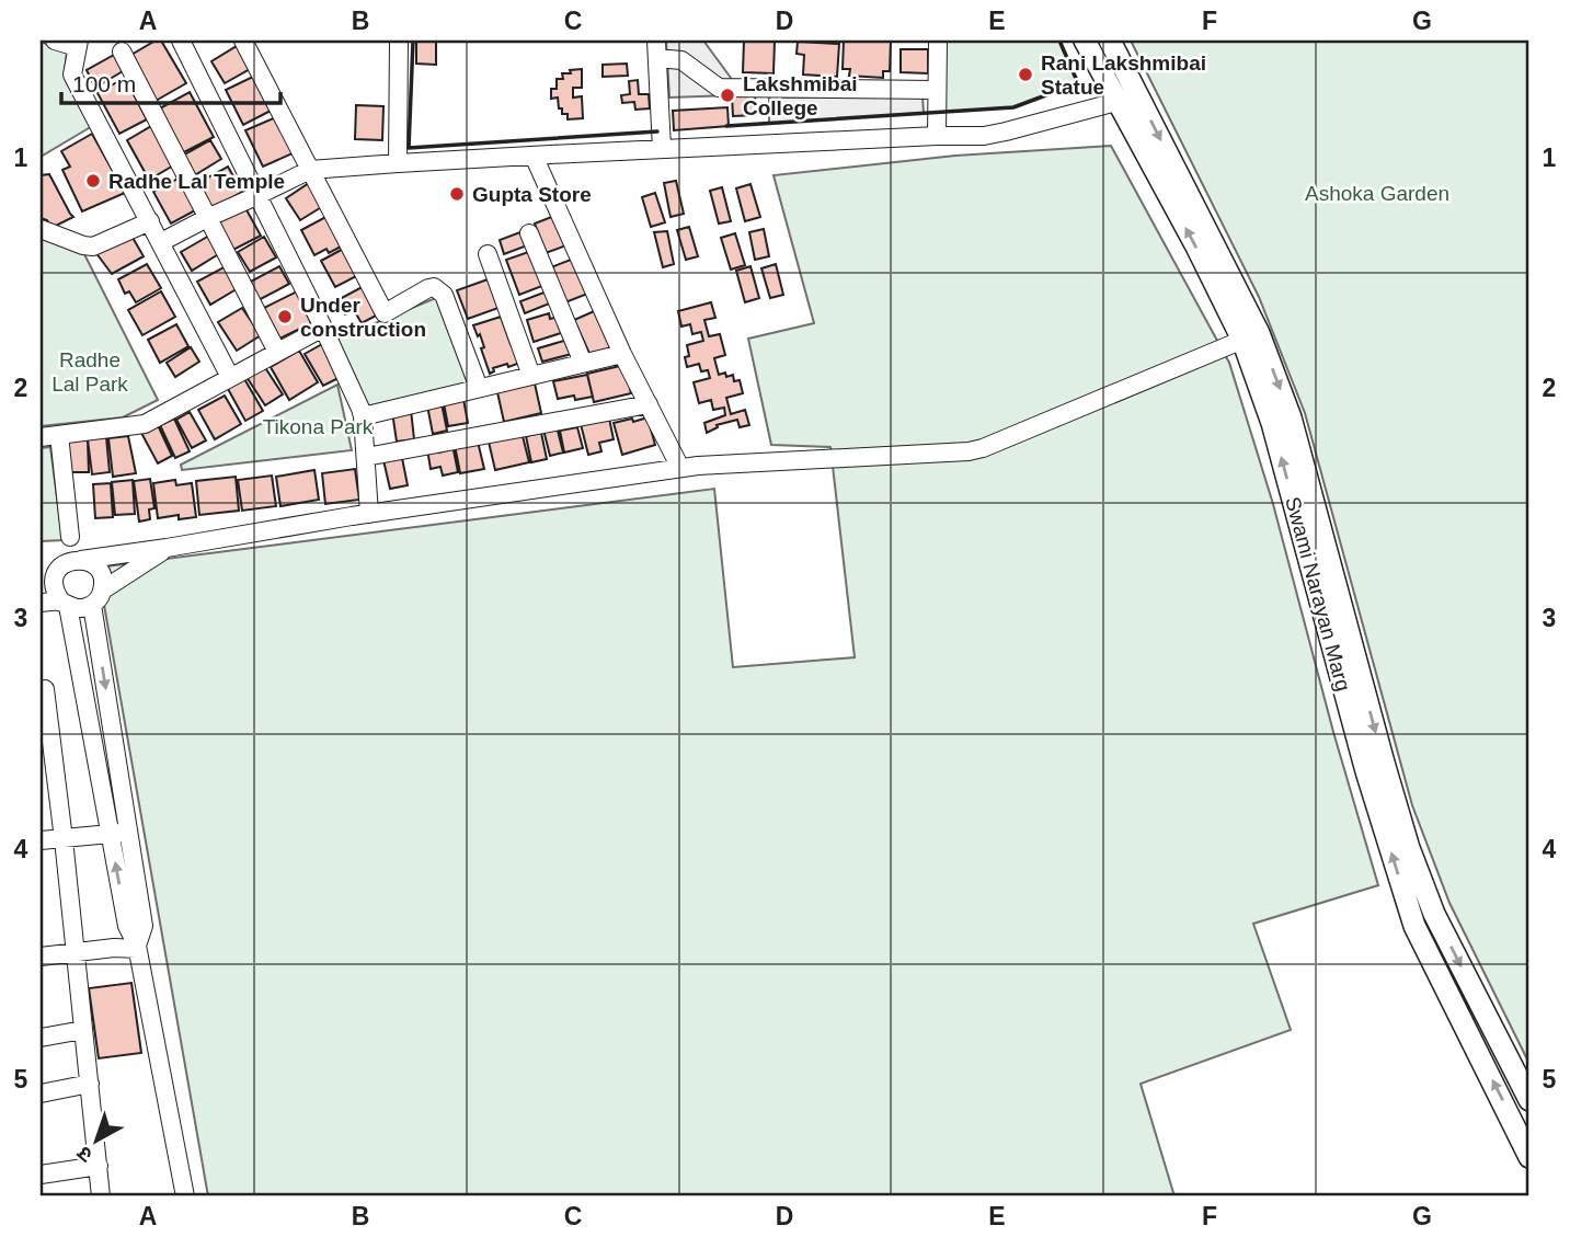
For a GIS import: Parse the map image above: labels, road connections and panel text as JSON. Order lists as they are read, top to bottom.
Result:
{
  "streets": {
    "main road": ["Swami Narayan Marg"]
  },
  "parks": ["Ashoka Garden", "Radhe Lal Park", "Tikona Park"],
  "places": [
    "Rani Lakshmibai Statue",
    "Lakshmibai College",
    "Radhe Lal Temple",
    "Gupta Store",
    "Under construction"
  ],
  "scale_bar": "100 m",
  "north": "bottom left",
  "grid": {
    "columns": [
      "A",
      "B",
      "C",
      "D",
      "E",
      "F",
      "G"
    ],
    "rows": [
      "1",
      "2",
      "3",
      "4",
      "5"
    ]
  }
}
